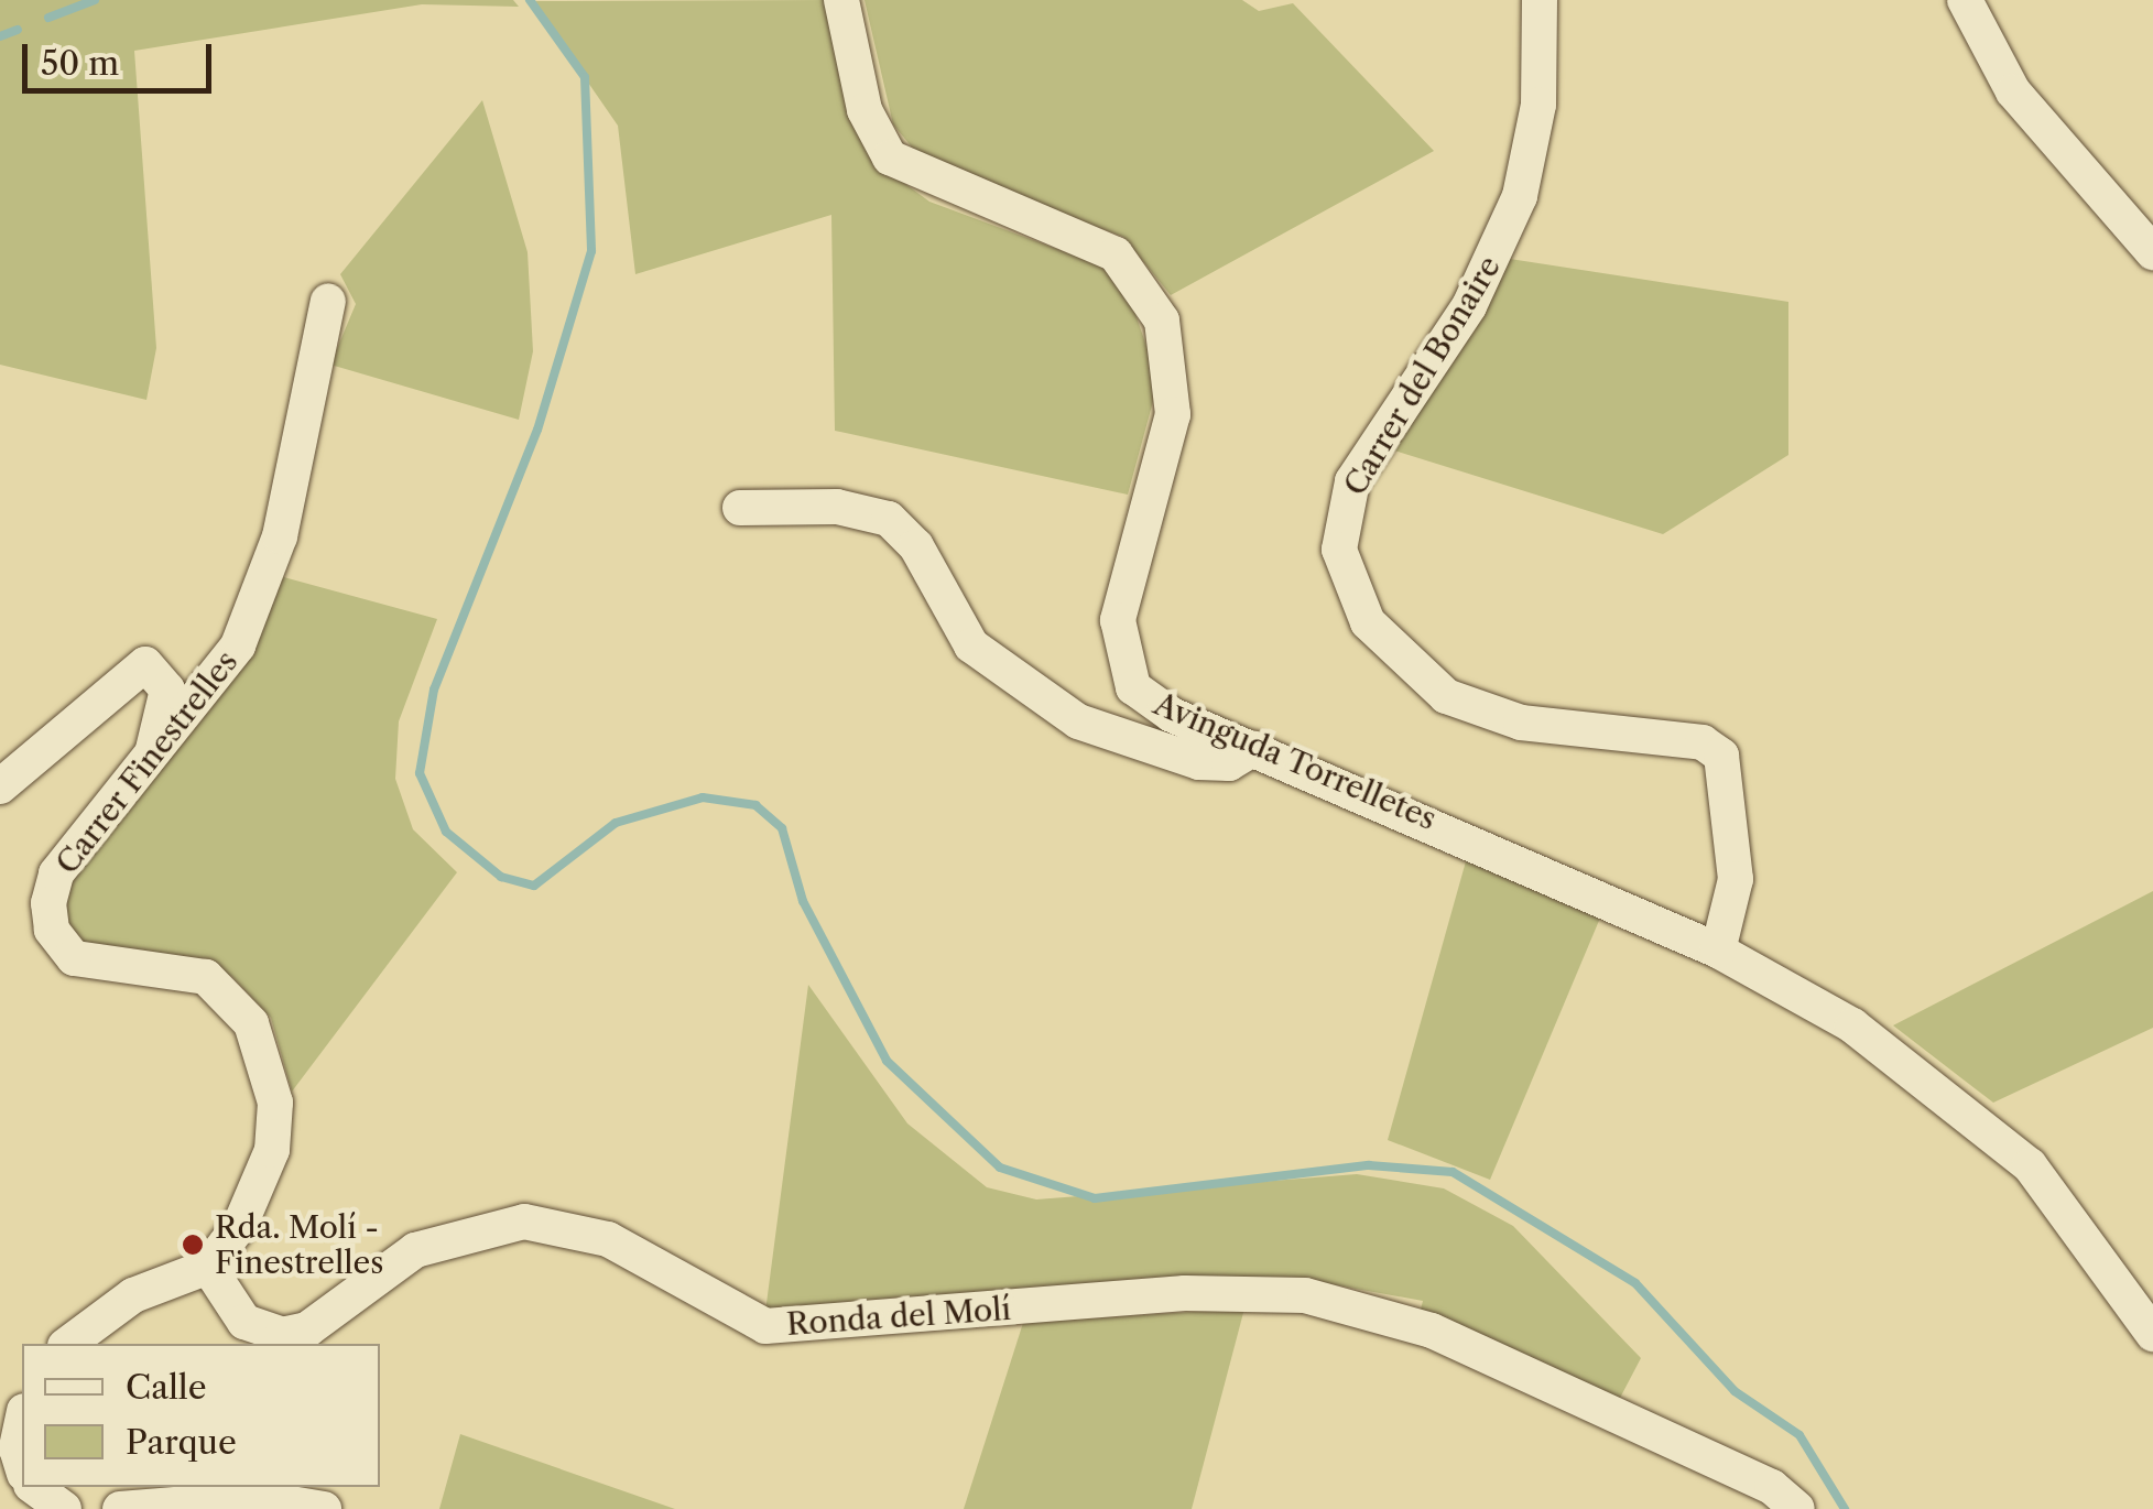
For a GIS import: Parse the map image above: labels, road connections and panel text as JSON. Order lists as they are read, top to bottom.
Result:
{
  "streets": {
    "street": [
      "Carrer del Bonaire",
      "Avinguda Torrelletes",
      "Carrer Finestrelles",
      "Ronda del Molí"
    ]
  },
  "crossings": [
    ["Carrer del Bonaire", "Avinguda Torrelletes"],
    ["Carrer Finestrelles", "Ronda del Molí"]
  ],
  "places": ["Rda. Molí - Finestrelles"],
  "legend": ["Calle", "Parque"],
  "scale_bar": "50 m"
}
